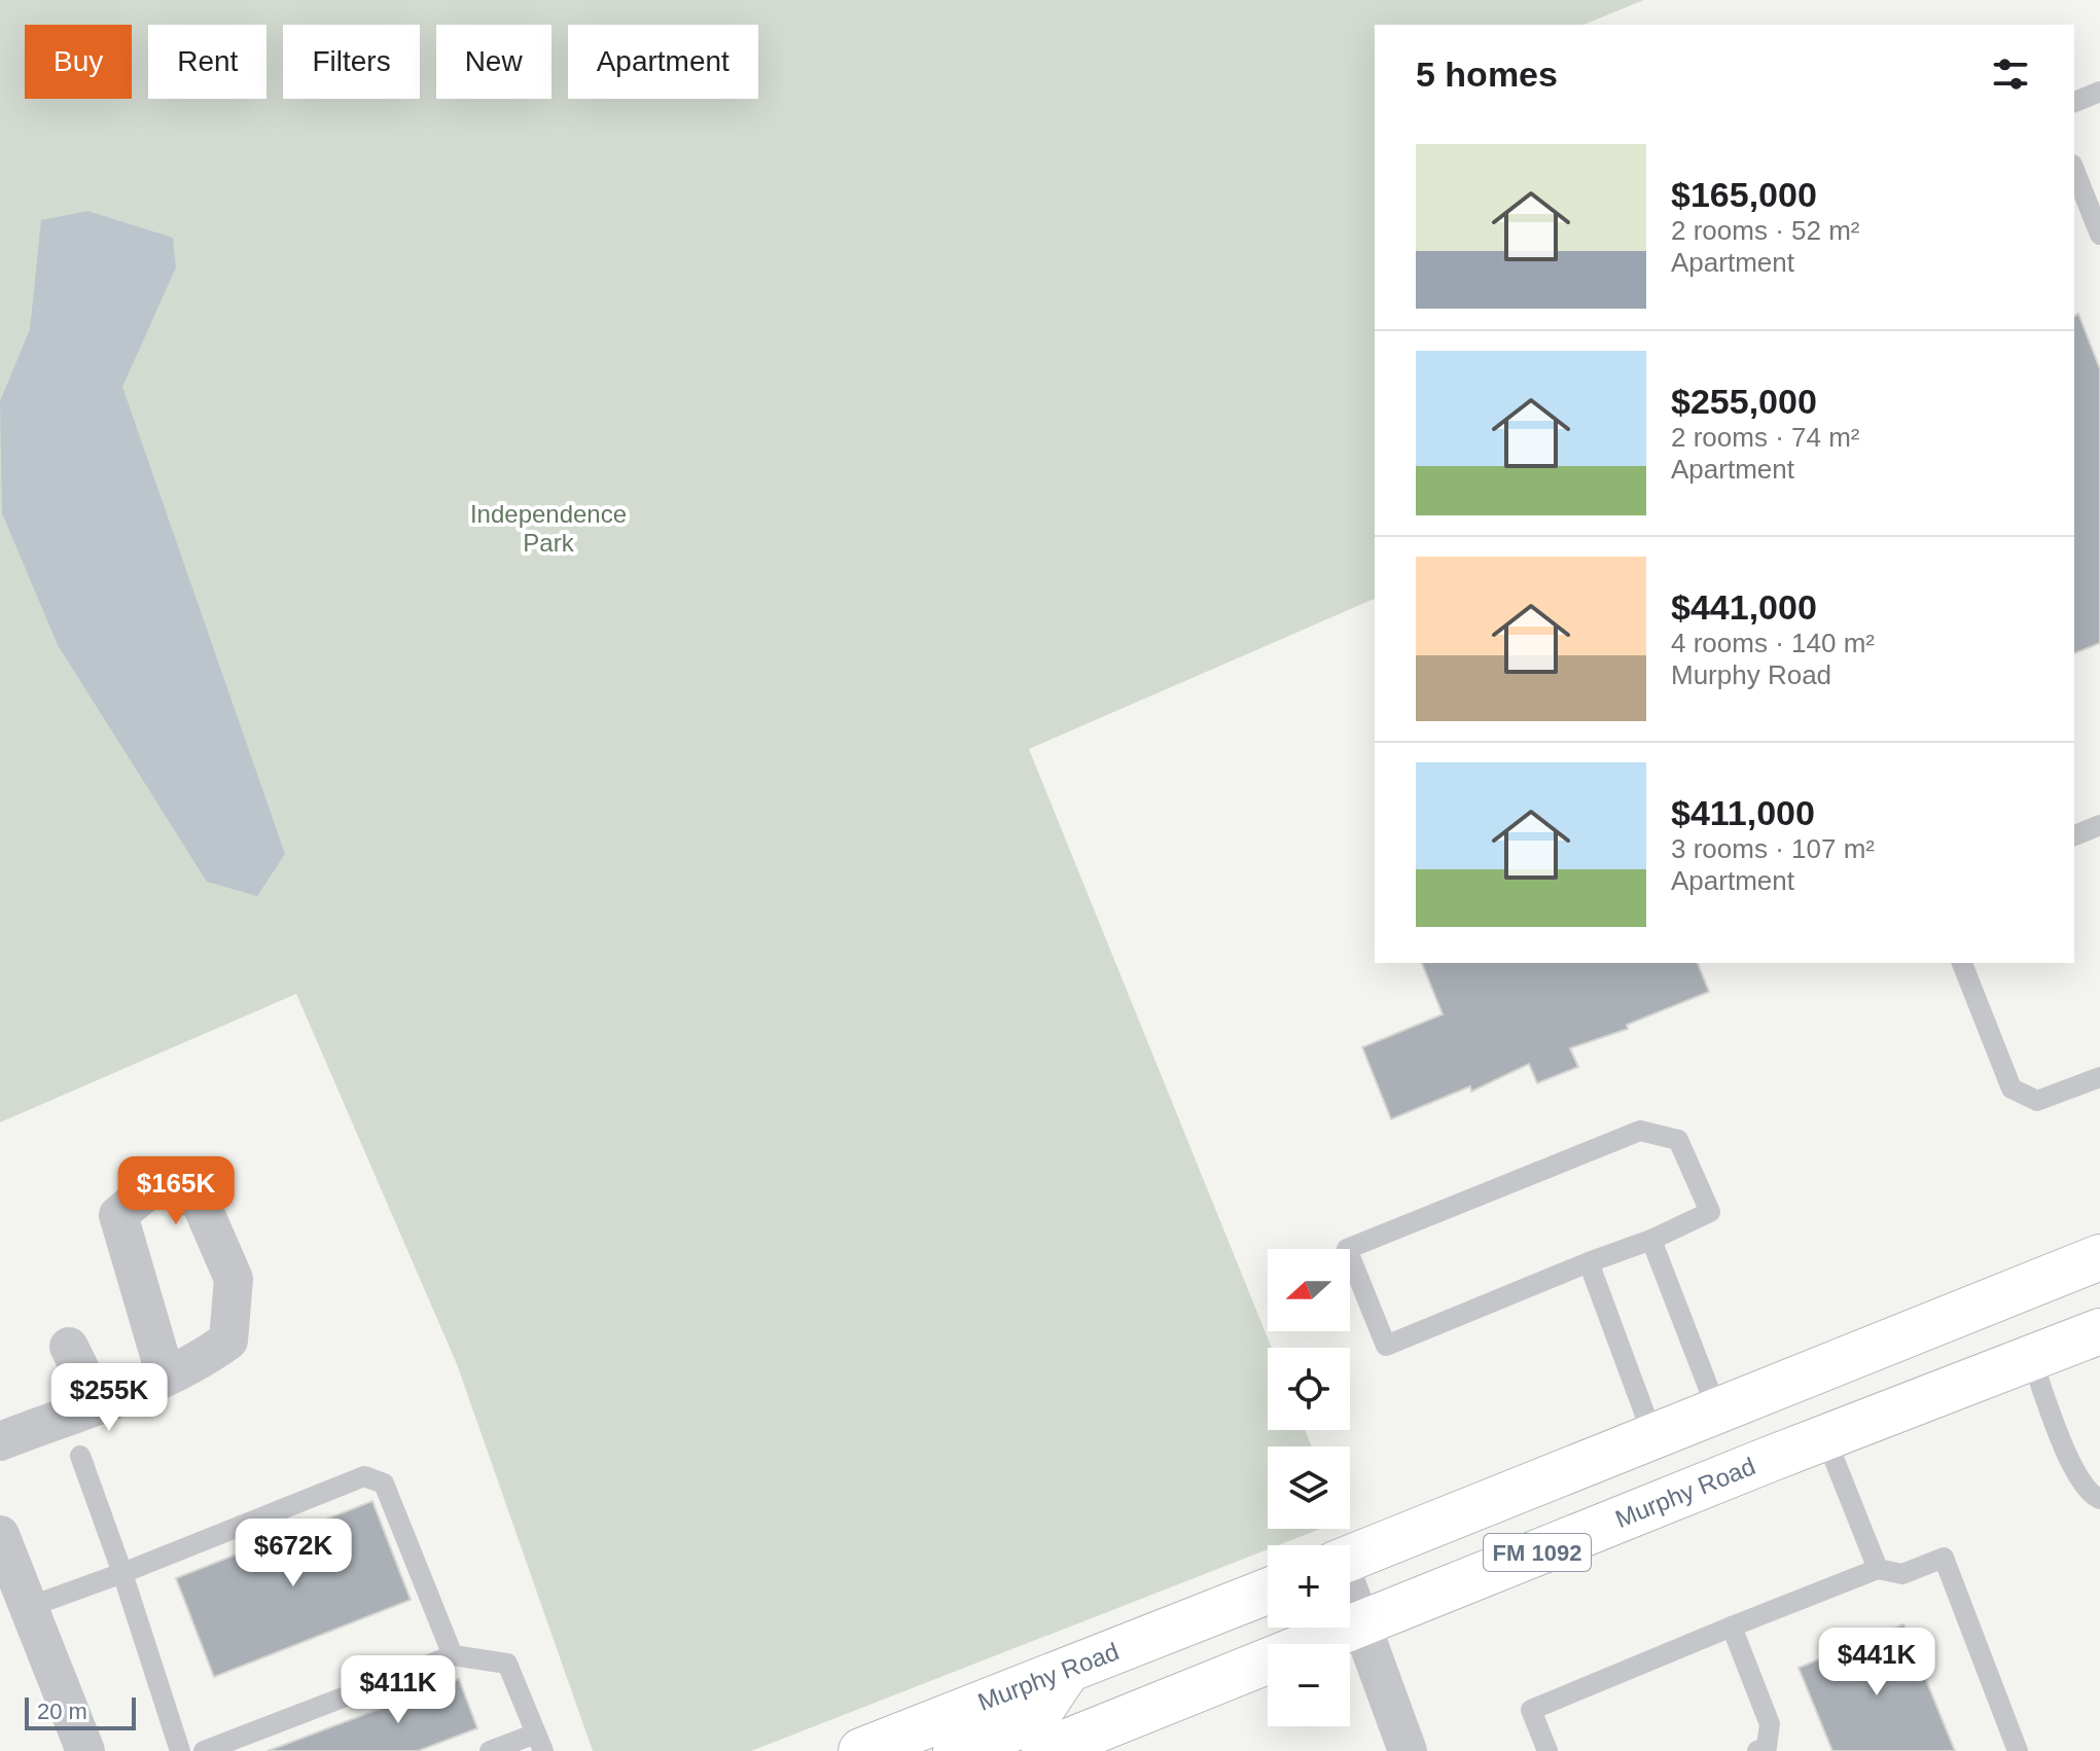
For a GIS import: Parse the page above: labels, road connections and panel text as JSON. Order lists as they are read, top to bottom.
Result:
{
  "streets": {
    "main road": ["Murphy Road", "FM 1092"]
  },
  "parks": ["Independence Park"],
  "scale_bar": "20 m",
  "north": "left",
  "page": {
    "chip": [
      "Buy",
      "Rent",
      "Filters",
      "New",
      "Apartment"
    ],
    "heading": "5 homes",
    "list": [
      {
        "name": "$165,000",
        "note": "2 rooms · 52 m² · Apartment"
      },
      {
        "name": "$255,000",
        "note": "2 rooms · 74 m² · Apartment"
      },
      {
        "name": "$441,000",
        "note": "4 rooms · 140 m² · Murphy Road"
      },
      {
        "name": "$411,000",
        "note": "3 rooms · 107 m² · Apartment"
      }
    ],
    "price": [
      "$165K",
      "$255K",
      "$672K",
      "$441K",
      "$411K"
    ],
    "map_buttons": ["+", "−"],
    "scale": "20 m"
  }
}
